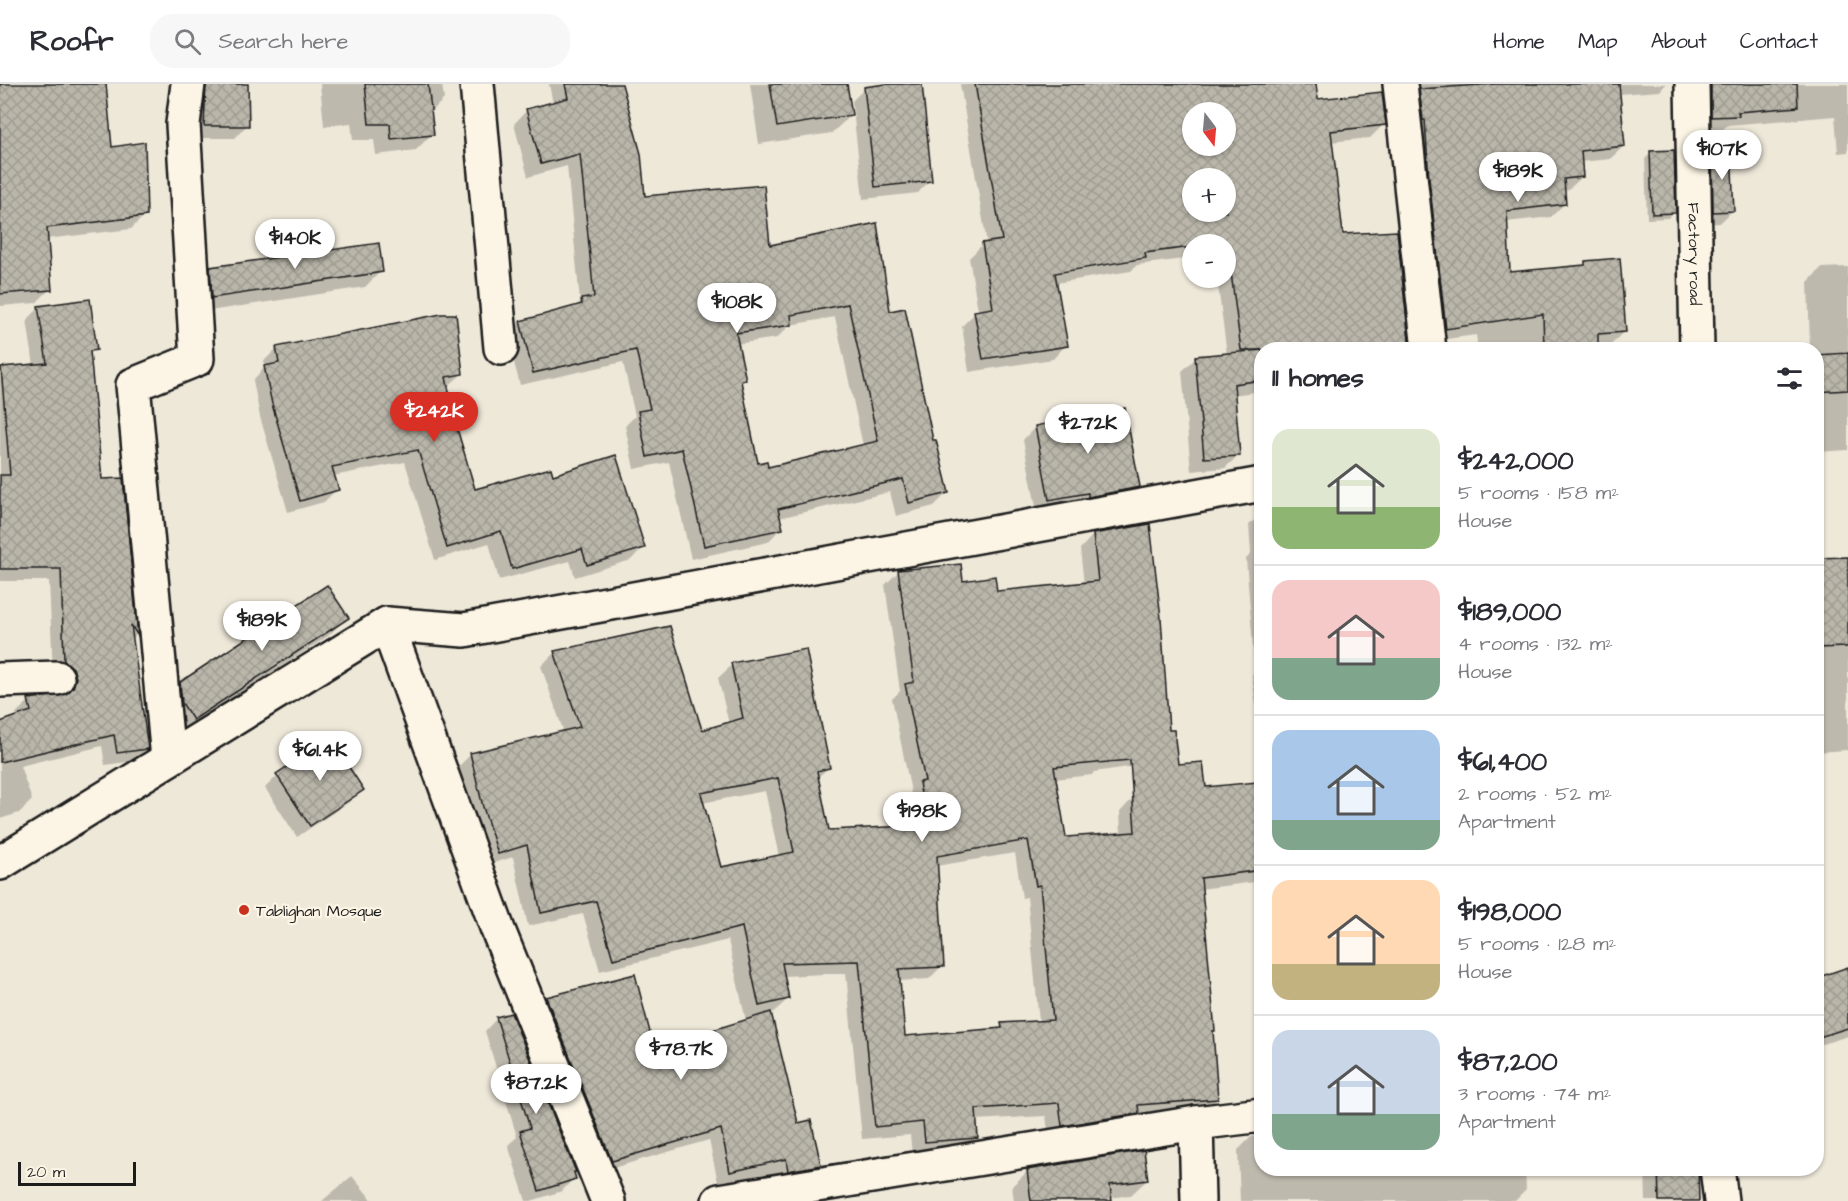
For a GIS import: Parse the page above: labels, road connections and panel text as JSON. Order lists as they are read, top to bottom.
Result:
{
  "streets": {
    "street": ["Factory road"]
  },
  "places": ["Tablighan Mosque"],
  "scale_bar": "20 m",
  "north": "bottom",
  "page": {
    "header": "Roofr",
    "search": "Search here",
    "nav": [
      "Home",
      "Map",
      "About",
      "Contact"
    ],
    "map_buttons": ["+", "−"],
    "price": [
      "$107K",
      "$189K",
      "$140K",
      "$108K",
      "$242K",
      "$272K",
      "$189K",
      "$61.4K",
      "$198K",
      "$78.7K",
      "$87.2K"
    ],
    "heading": "11 homes",
    "list": [
      {
        "name": "$242,000",
        "note": "5 rooms · 158 m² · House"
      },
      {
        "name": "$189,000",
        "note": "4 rooms · 132 m² · House"
      },
      {
        "name": "$61,400",
        "note": "2 rooms · 52 m² · Apartment"
      },
      {
        "name": "$198,000",
        "note": "5 rooms · 128 m² · House"
      },
      {
        "name": "$87,200",
        "note": "3 rooms · 74 m² · Apartment"
      }
    ],
    "scale": "20 m"
  }
}
